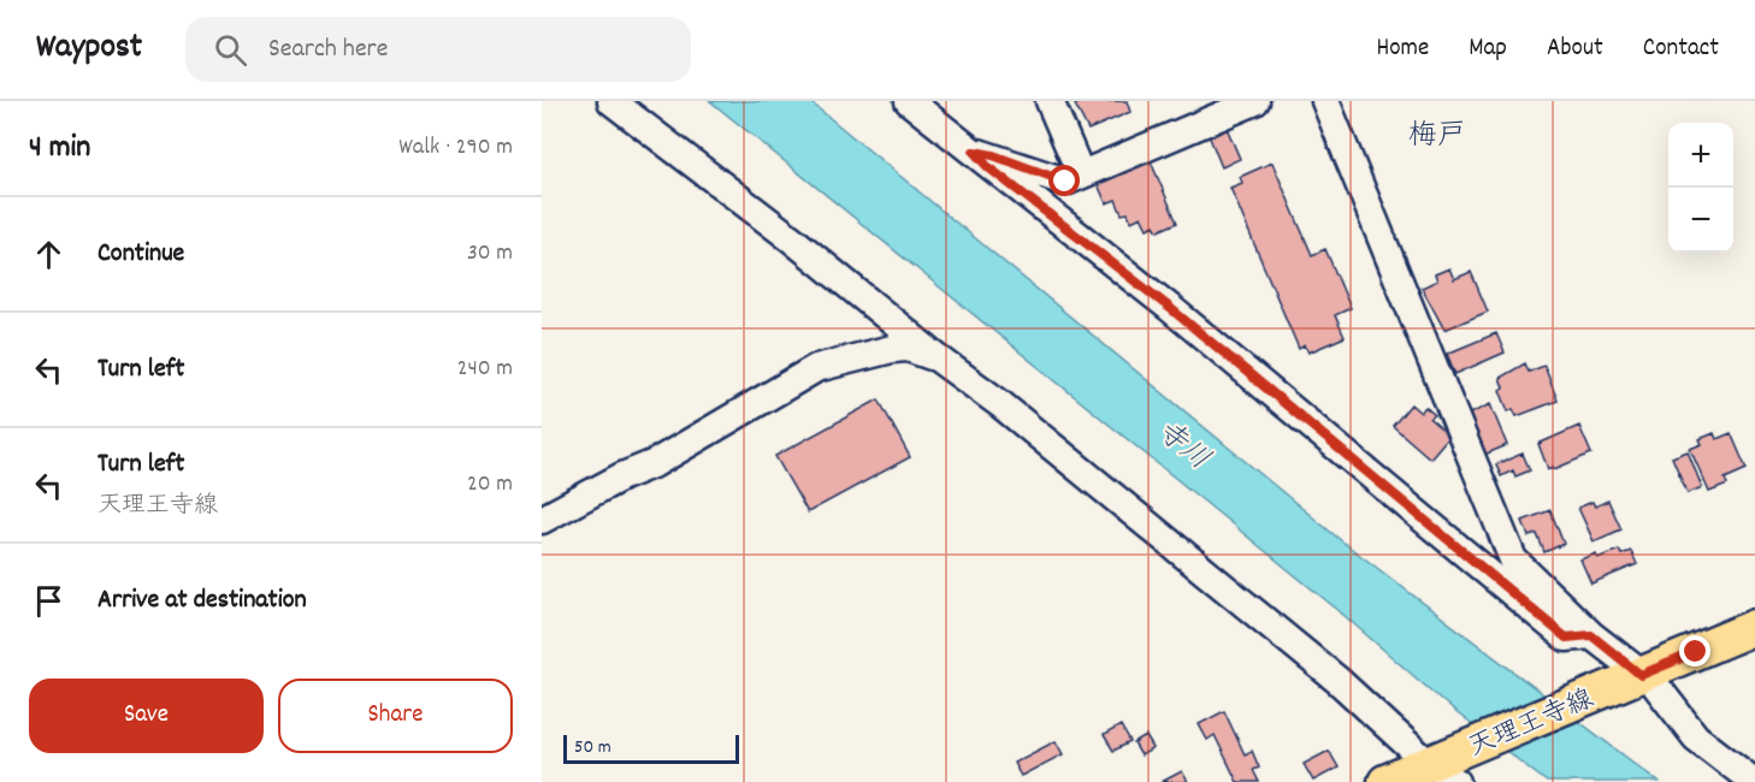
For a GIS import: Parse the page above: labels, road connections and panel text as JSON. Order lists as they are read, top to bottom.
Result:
{
  "streets": {
    "main road": ["天理王寺線"]
  },
  "districts": ["梅戸"],
  "water": ["寺川"],
  "scale_bar": "50 m",
  "page": {
    "header": "Waypost",
    "search": "Search here",
    "nav": [
      "Home",
      "Map",
      "About",
      "Contact"
    ],
    "heading": ["4 min", "Walk · 290 m"],
    "map_buttons": ["+", "−"],
    "list": [
      ["Continue", "30 m"],
      ["Turn left", "240 m"],
      ["Turn left", "天理王寺線", "20 m"],
      "Arrive at destination"
    ],
    "buttons": ["Save", "Share"],
    "scale": "50 m"
  }
}
